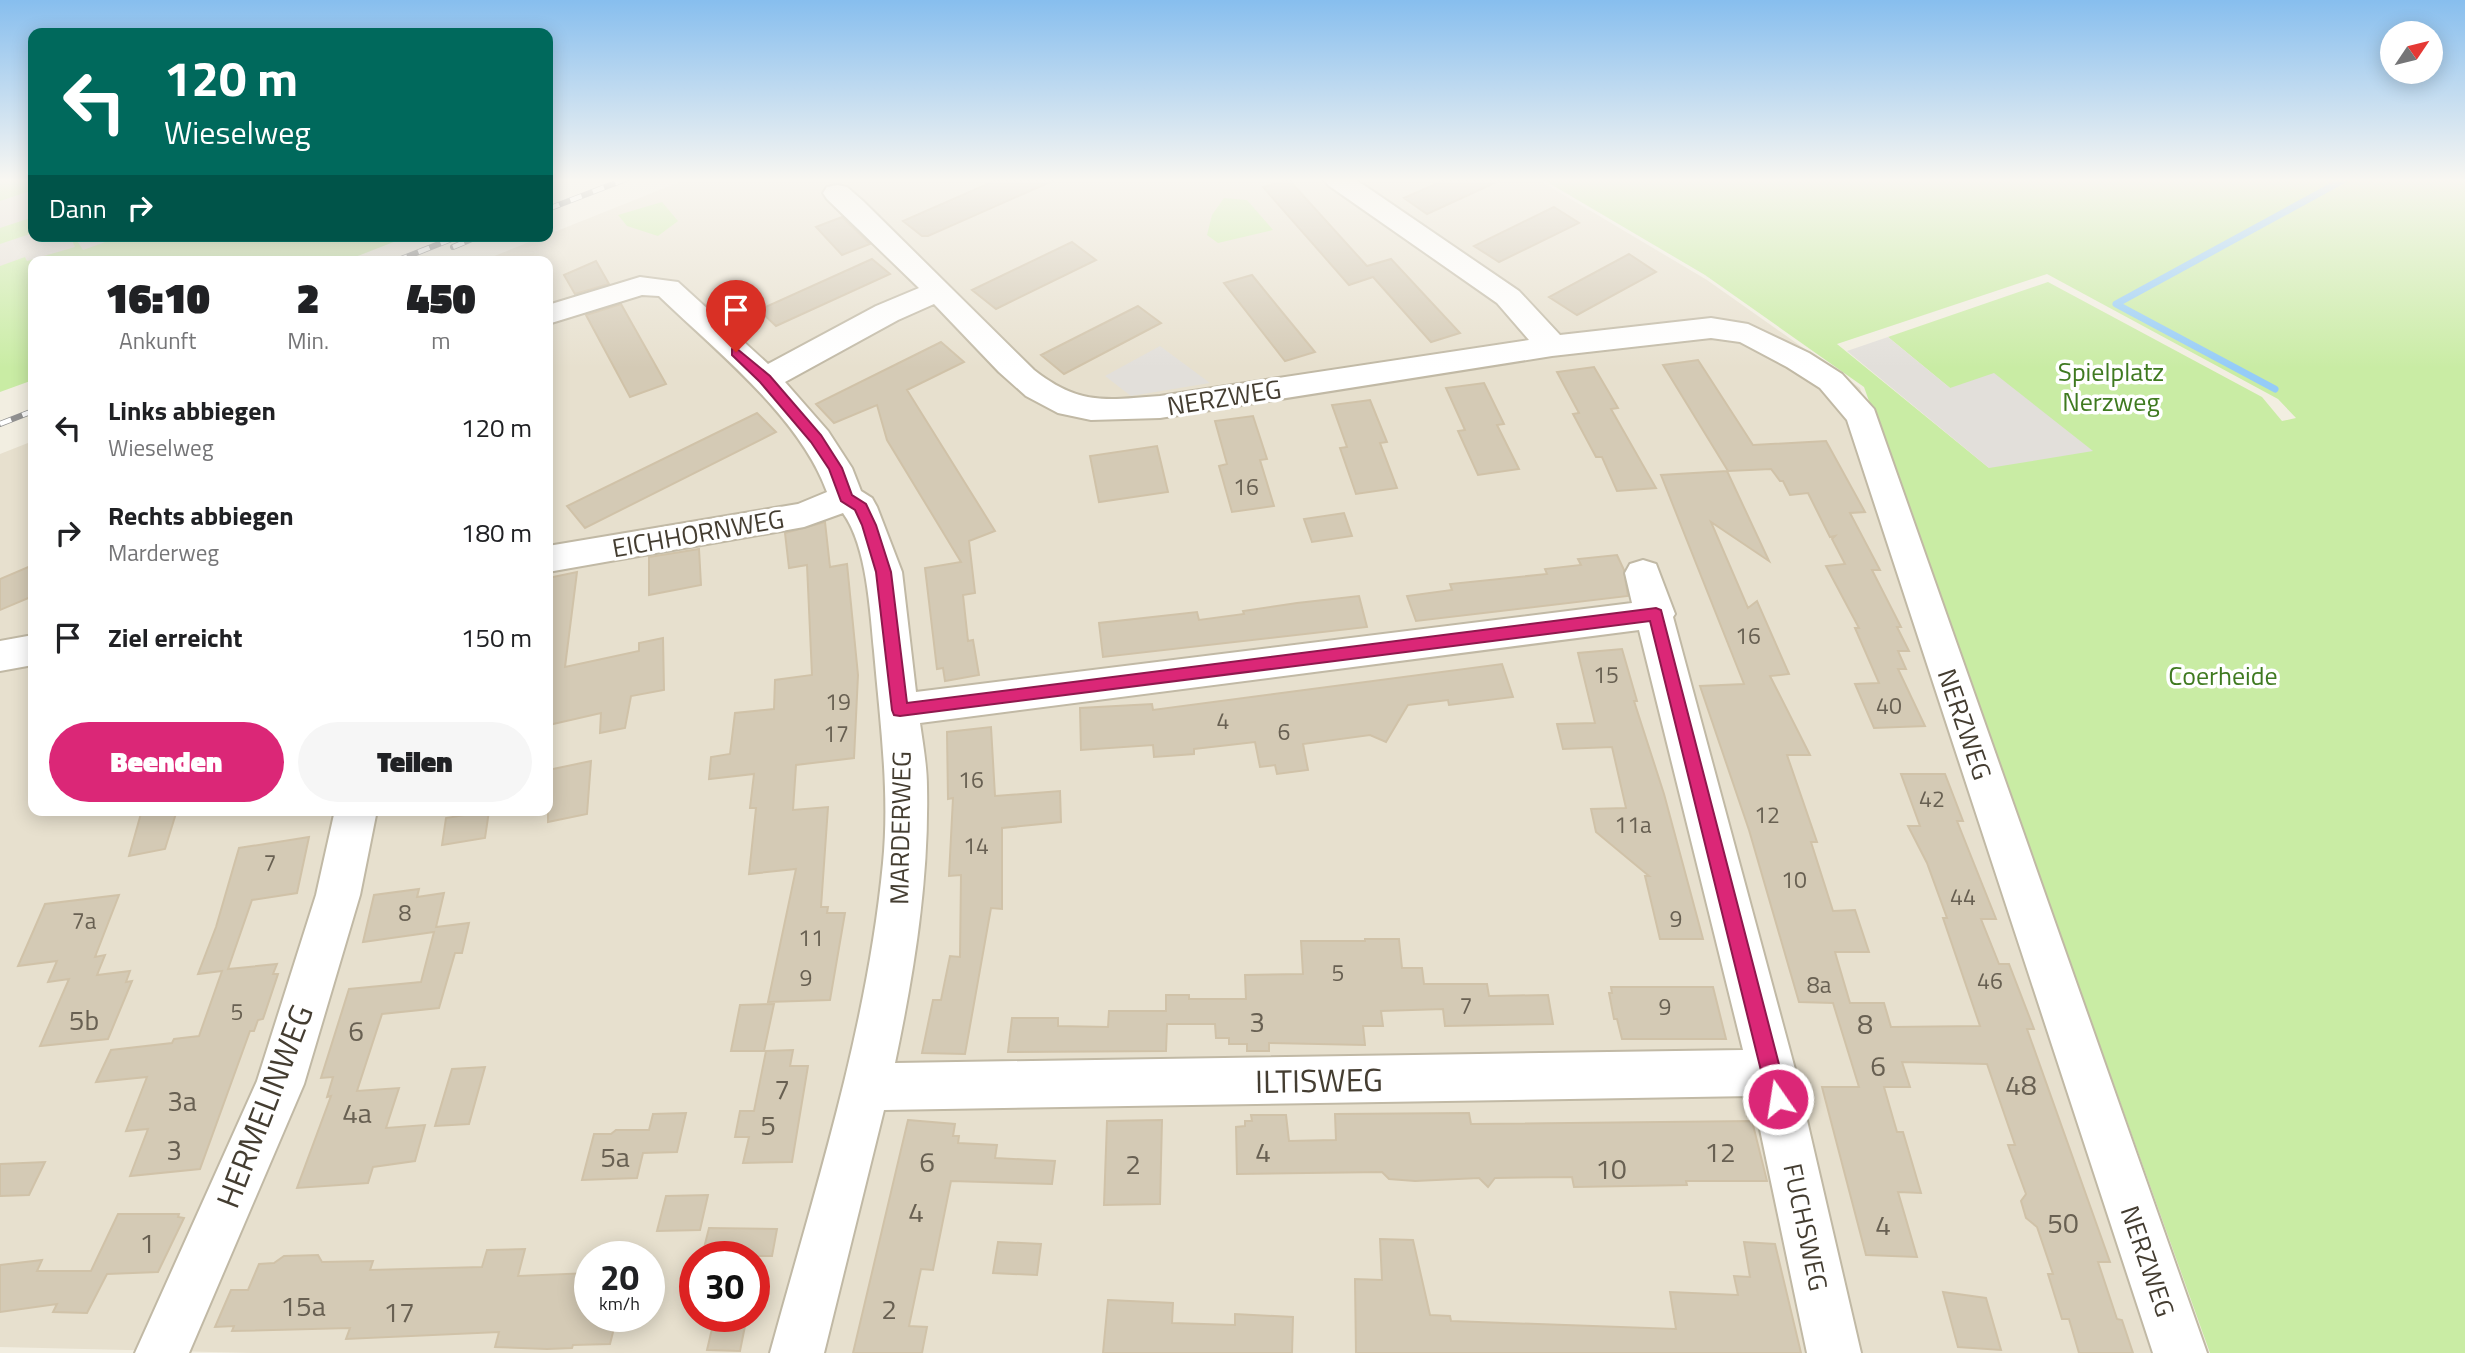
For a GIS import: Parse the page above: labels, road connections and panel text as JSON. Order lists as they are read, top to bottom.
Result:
{
  "streets": {
    "street": [
      "NERZWEG",
      "EICHHORNWEG",
      "MARDERWEG",
      "ILTISWEG",
      "HERMELINWEG",
      "FUCHSWEG"
    ]
  },
  "crossings": [
    ["EICHHORNWEG", "MARDERWEG"],
    ["MARDERWEG", "ILTISWEG"],
    ["ILTISWEG", "FUCHSWEG"]
  ],
  "parks": ["Spielplatz Nerzweg", "Coerheide"],
  "house_numbers": [
    "16",
    "16",
    "15",
    "19",
    "40",
    "4",
    "6",
    "17",
    "16",
    "42",
    "12",
    "11a",
    "14",
    "7",
    "10",
    "44",
    "8",
    "9",
    "7a",
    "11",
    "5",
    "9",
    "46",
    "8a",
    "7",
    "9",
    "5",
    "5b",
    "3",
    "8",
    "6",
    "6",
    "48",
    "7",
    "3a",
    "4a",
    "5",
    "3",
    "4",
    "12",
    "5a",
    "6",
    "2",
    "10",
    "4",
    "50",
    "4",
    "1",
    "15a",
    "2",
    "17"
  ],
  "north": "top right",
  "page": {
    "turn": ["120 m", "Wieselweg"],
    "then": "Dann",
    "eta": [
      "16:10",
      "Ankunft",
      "2",
      "Min.",
      "450",
      "m"
    ],
    "list": [
      {
        "name": "Links abbiegen",
        "note": "Wieselweg",
        "value": "120 m"
      },
      {
        "name": "Rechts abbiegen",
        "note": "Marderweg",
        "value": "180 m"
      },
      {
        "name": "Ziel erreicht",
        "value": "150 m"
      }
    ],
    "buttons": ["Beenden", "Teilen"],
    "speed": "20 km/h",
    "limit": "30"
  }
}
